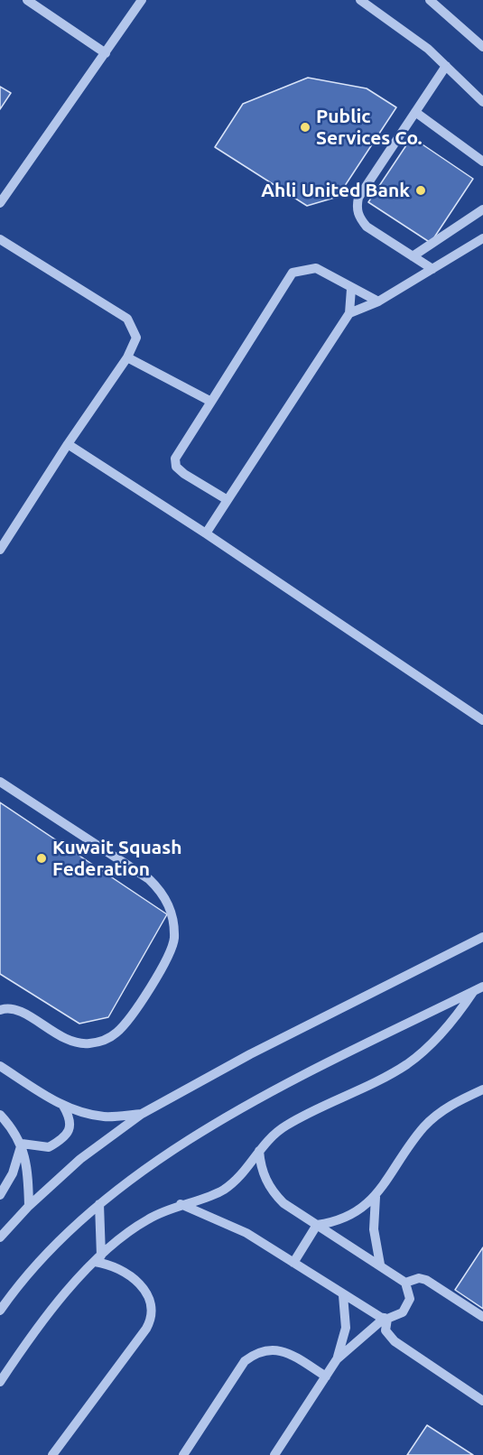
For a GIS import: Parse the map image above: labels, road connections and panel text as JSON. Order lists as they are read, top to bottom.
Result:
{
  "places": ["Public Services Co.", "Ahli United Bank", "Kuwait Squash Federation"]
}
